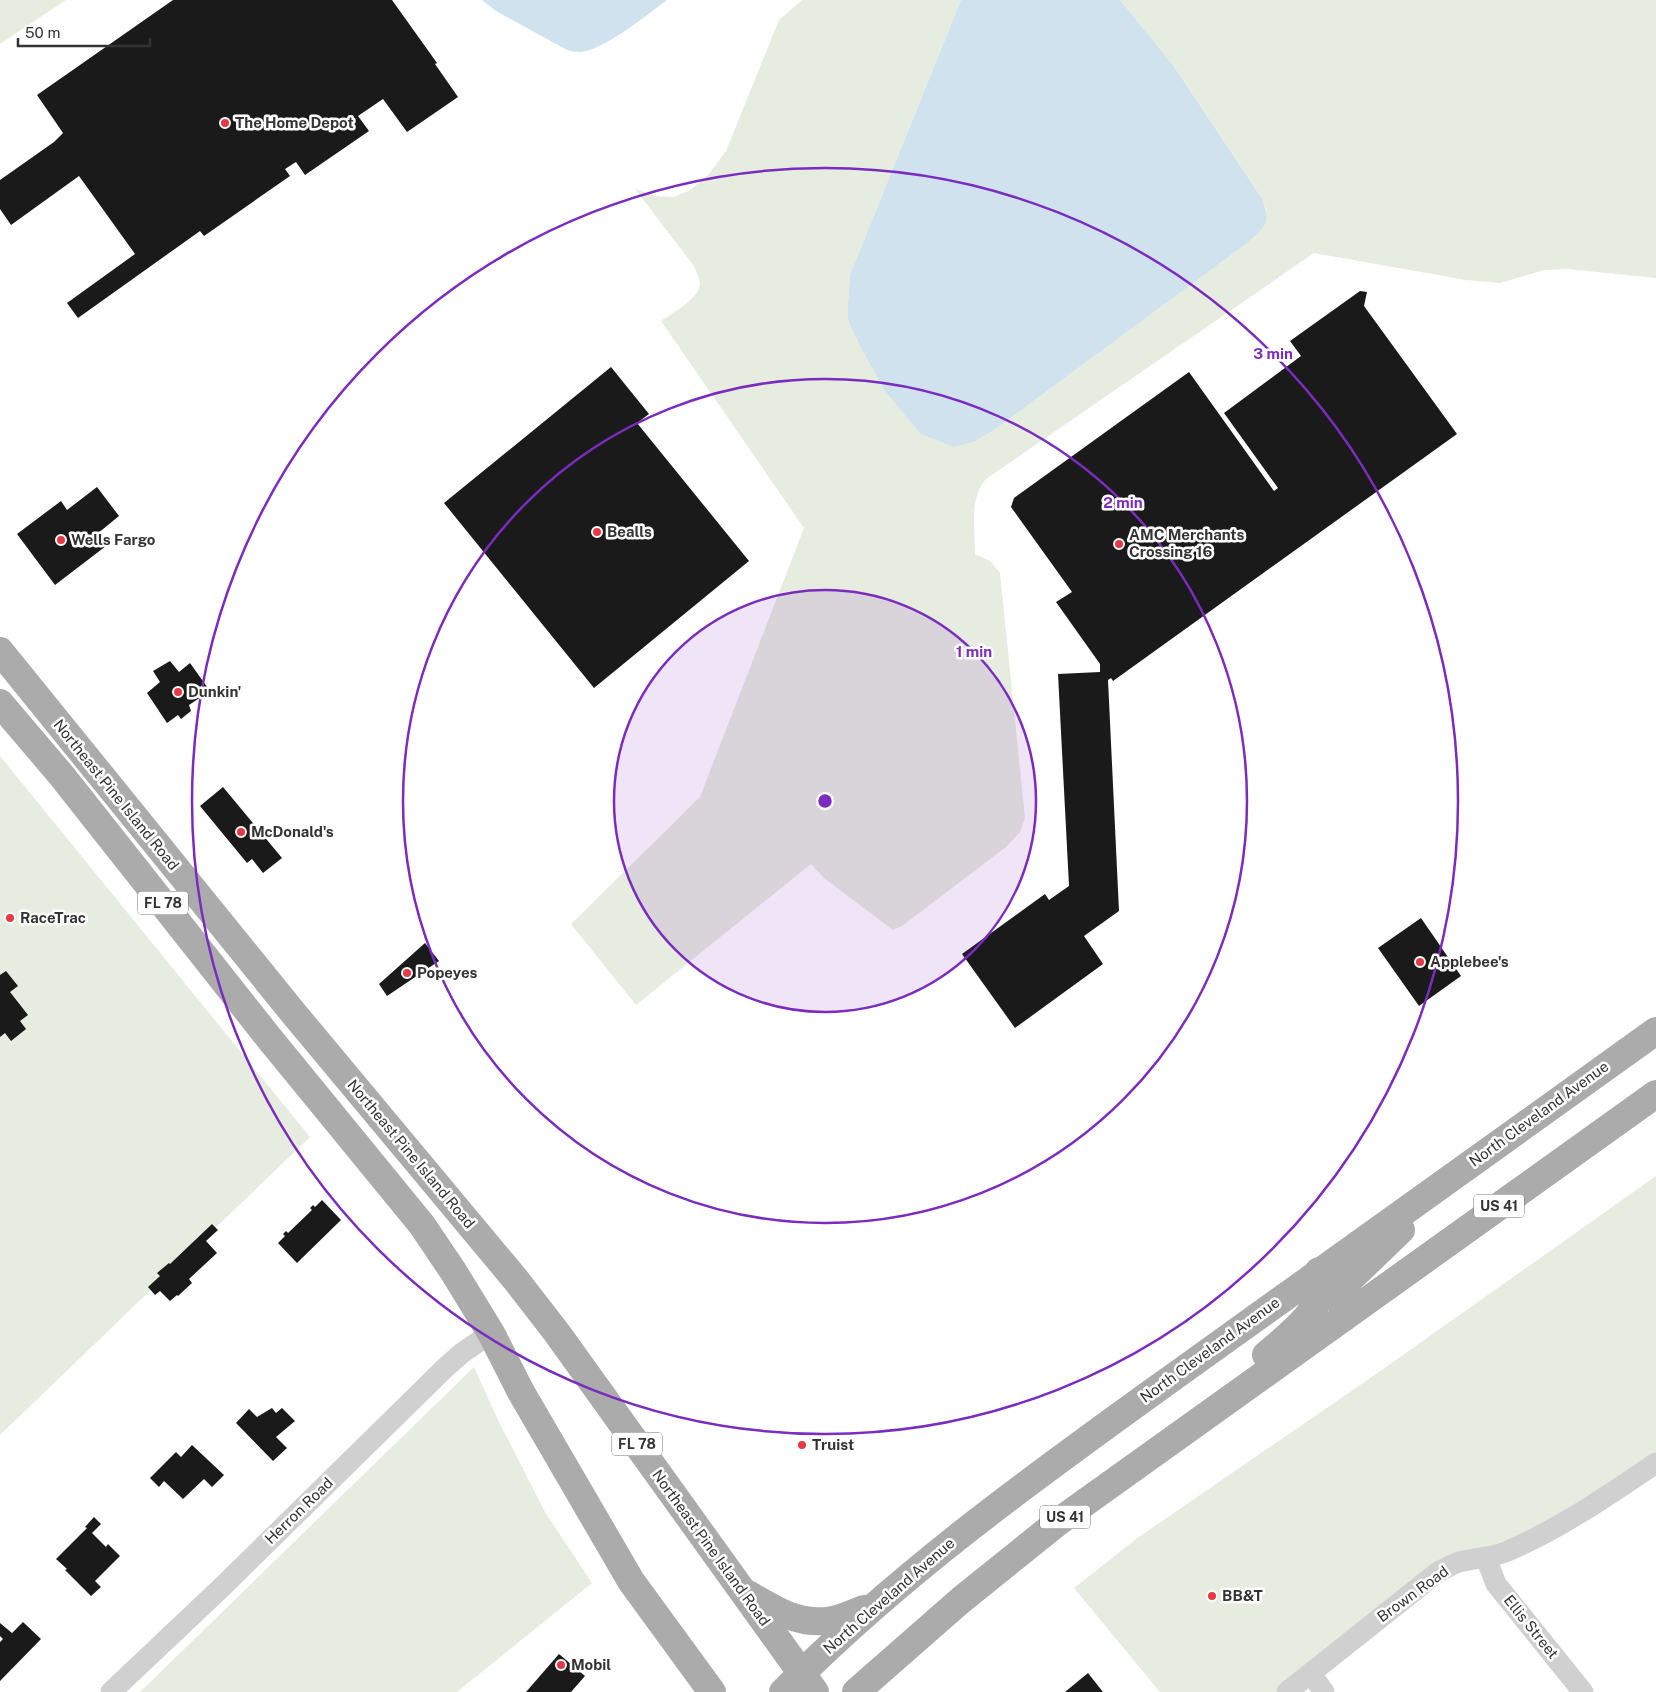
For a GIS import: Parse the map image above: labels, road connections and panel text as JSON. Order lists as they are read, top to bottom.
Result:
{
  "streets": {
    "main road": [
      "Northeast Pine Island Road",
      "FL 78",
      "North Cleveland Avenue",
      "US 41"
    ],
    "street": ["Herron Road", "Brown Road", "Ellis Street"]
  },
  "crossings": [
    ["Northeast Pine Island Road", "North Cleveland Avenue"],
    ["Northeast Pine Island Road", "Herron Road"],
    ["Brown Road", "Ellis Street"]
  ],
  "places": [
    "The Home Depot",
    "Bealls",
    "Wells Fargo",
    "AMC Merchants Crossing 16",
    "Dunkin'",
    "McDonald's",
    "RaceTrac",
    "Applebee's",
    "Popeyes",
    "Truist",
    "BB&T",
    "Mobil"
  ],
  "scale_bar": "50 m",
  "rings": ["3 min", "2 min", "1 min"]
}
